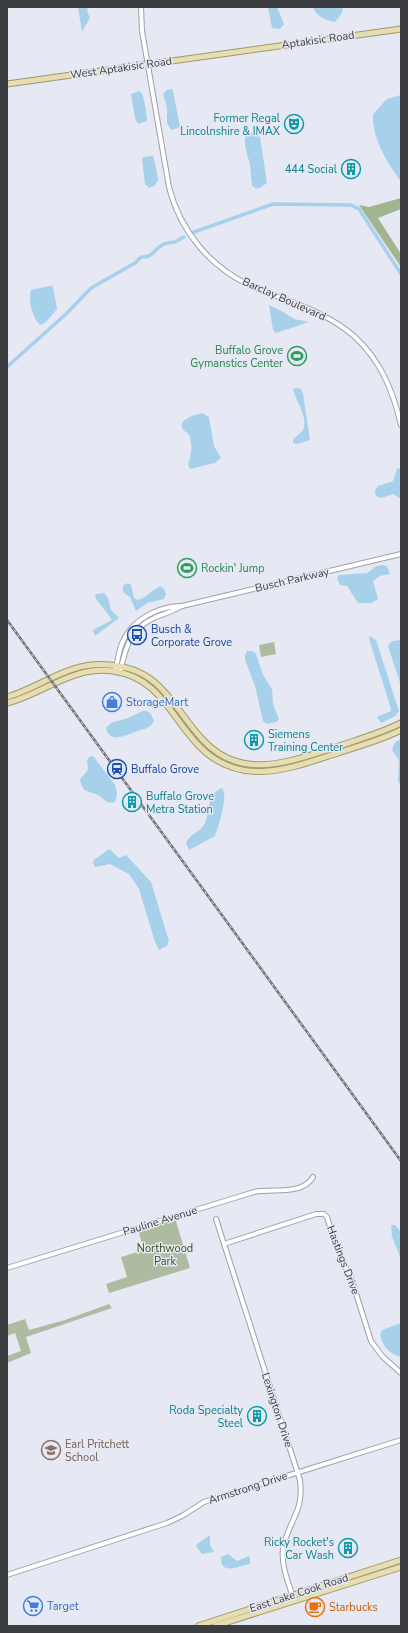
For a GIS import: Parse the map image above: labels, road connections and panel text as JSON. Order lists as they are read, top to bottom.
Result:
{
  "streets": {
    "main road": ["Aptakisic Road", "West Aptakisic Road", "East Lake Cook Road"],
    "street": [
      "Barclay Boulevard",
      "Busch Parkway",
      "Pauline Avenue",
      "Hastings Drive",
      "Lexington Drive",
      "Armstrong Drive"
    ]
  },
  "crossings": [
    ["Aptakisic Road", "West Aptakisic Road"],
    ["West Aptakisic Road", "Barclay Boulevard"],
    ["Hastings Drive", "Lexington Drive"],
    ["Lexington Drive", "Armstrong Drive"],
    ["Lexington Drive", "East Lake Cook Road"]
  ],
  "parks": ["Northwood Park"],
  "places": {
    "theatre": ["Former Regal Lincolnshire & IMAX"],
    "building": [
      "444 Social",
      "Siemens Training Center",
      "Buffalo Grove Metra Station",
      "Roda Specialty Steel",
      "Ricky Rocket's Car Wash"
    ],
    "sports": ["Buffalo Grove Gymanstics Center", "Rockin' Jump"],
    "bus stop": ["Busch & Corporate Grove"],
    "shop": ["StorageMart"],
    "station": ["Buffalo Grove"],
    "school or university": ["Earl Pritchett School"],
    "supermarket": ["Target"],
    "cafe": ["Starbucks"]
  }
}
